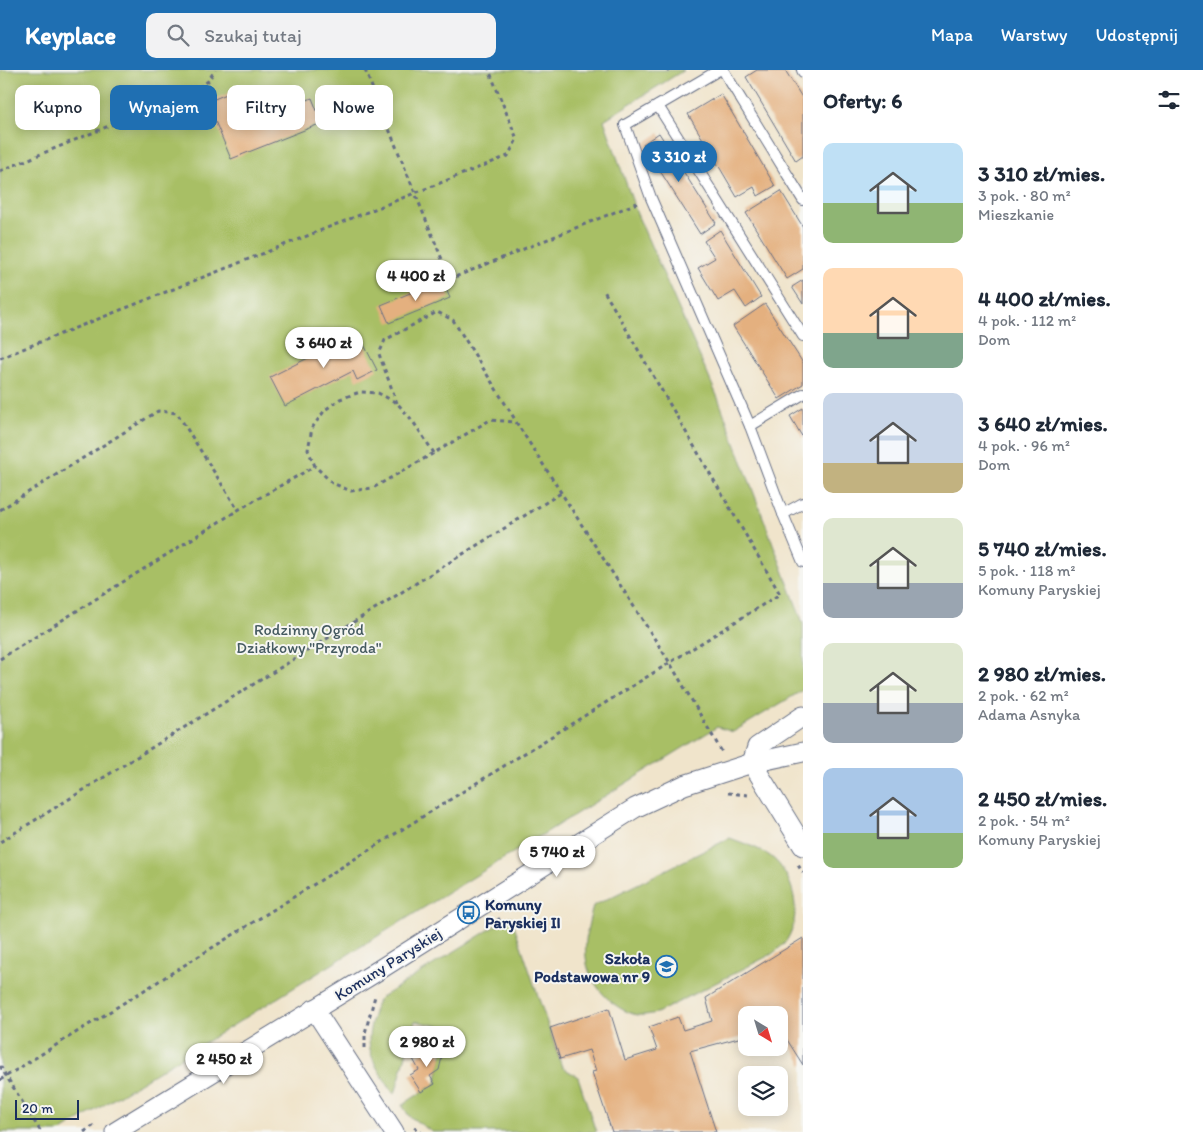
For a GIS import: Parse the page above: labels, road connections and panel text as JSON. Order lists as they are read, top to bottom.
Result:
{
  "streets": {
    "street": ["Komuny Paryskiej"]
  },
  "parks": ["Rodzinny Ogród Działkowy \"Przyroda\""],
  "places": {
    "bus stop": ["Komuny Paryskiej II"],
    "school or university": ["Szkoła Podstawowa nr 9"]
  },
  "scale_bar": "20 m",
  "north": "bottom right",
  "page": {
    "header": "Keyplace",
    "search": "Szukaj tutaj",
    "nav": ["Mapa", "Warstwy", "Udostępnij"],
    "heading": "Oferty: 6",
    "chip": [
      "Kupno",
      "Wynajem",
      "Filtry",
      "Nowe"
    ],
    "list": [
      {
        "name": "3 310 zł/mies.",
        "note": "3 pok. · 80 m² · Mieszkanie"
      },
      {
        "name": "4 400 zł/mies.",
        "note": "4 pok. · 112 m² · Dom"
      },
      {
        "name": "3 640 zł/mies.",
        "note": "4 pok. · 96 m² · Dom"
      },
      {
        "name": "5 740 zł/mies.",
        "note": "5 pok. · 118 m² · Komuny Paryskiej"
      },
      {
        "name": "2 980 zł/mies.",
        "note": "2 pok. · 62 m² · Adama Asnyka"
      },
      {
        "name": "2 450 zł/mies.",
        "note": "2 pok. · 54 m² · Komuny Paryskiej"
      }
    ],
    "price": [
      "3 310 zł",
      "4 400 zł",
      "3 640 zł",
      "5 740 zł",
      "2 980 zł",
      "2 450 zł"
    ],
    "scale": "20 m"
  }
}
